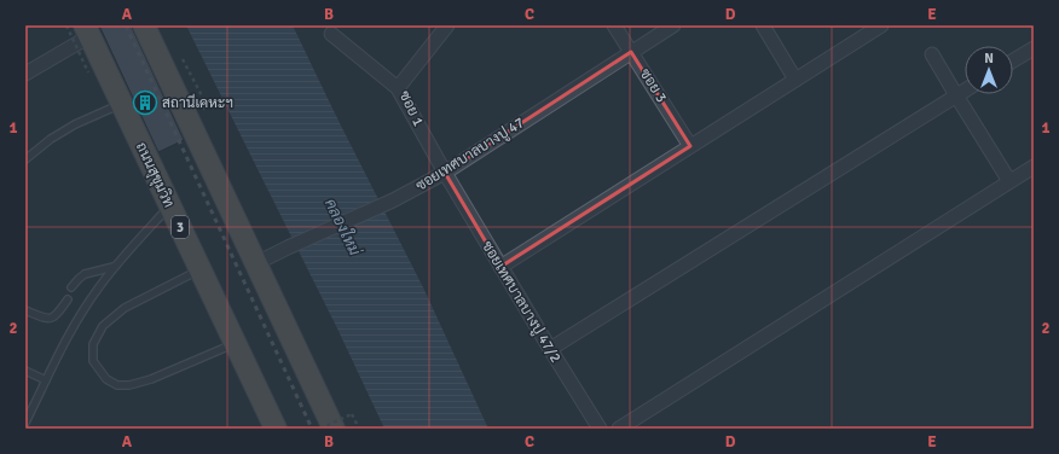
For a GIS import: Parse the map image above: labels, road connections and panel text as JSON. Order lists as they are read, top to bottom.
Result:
{
  "streets": {
    "highway": ["ถนนสุขุมวิท", "3"],
    "street": [
      "ซอย 3",
      "ซอย 1",
      "ซอยเทศบาลบางปู 47",
      "ซอยเทศบาลบางปู 47/2"
    ]
  },
  "crossings": [
    ["ซอย 3", "ซอยเทศบาลบางปู 47"],
    ["ซอย 1", "ซอยเทศบาลบางปู 47"],
    ["ซอย 1", "ซอยเทศบาลบางปู 47/2"],
    ["ซอยเทศบาลบางปู 47", "ซอยเทศบาลบางปู 47/2"]
  ],
  "water": ["คลองใหม่"],
  "places": {
    "building": ["สถานีเคหะฯ"]
  },
  "north": "top",
  "grid": {
    "columns": [
      "A",
      "B",
      "C",
      "D",
      "E"
    ],
    "rows": ["1", "2"]
  }
}
